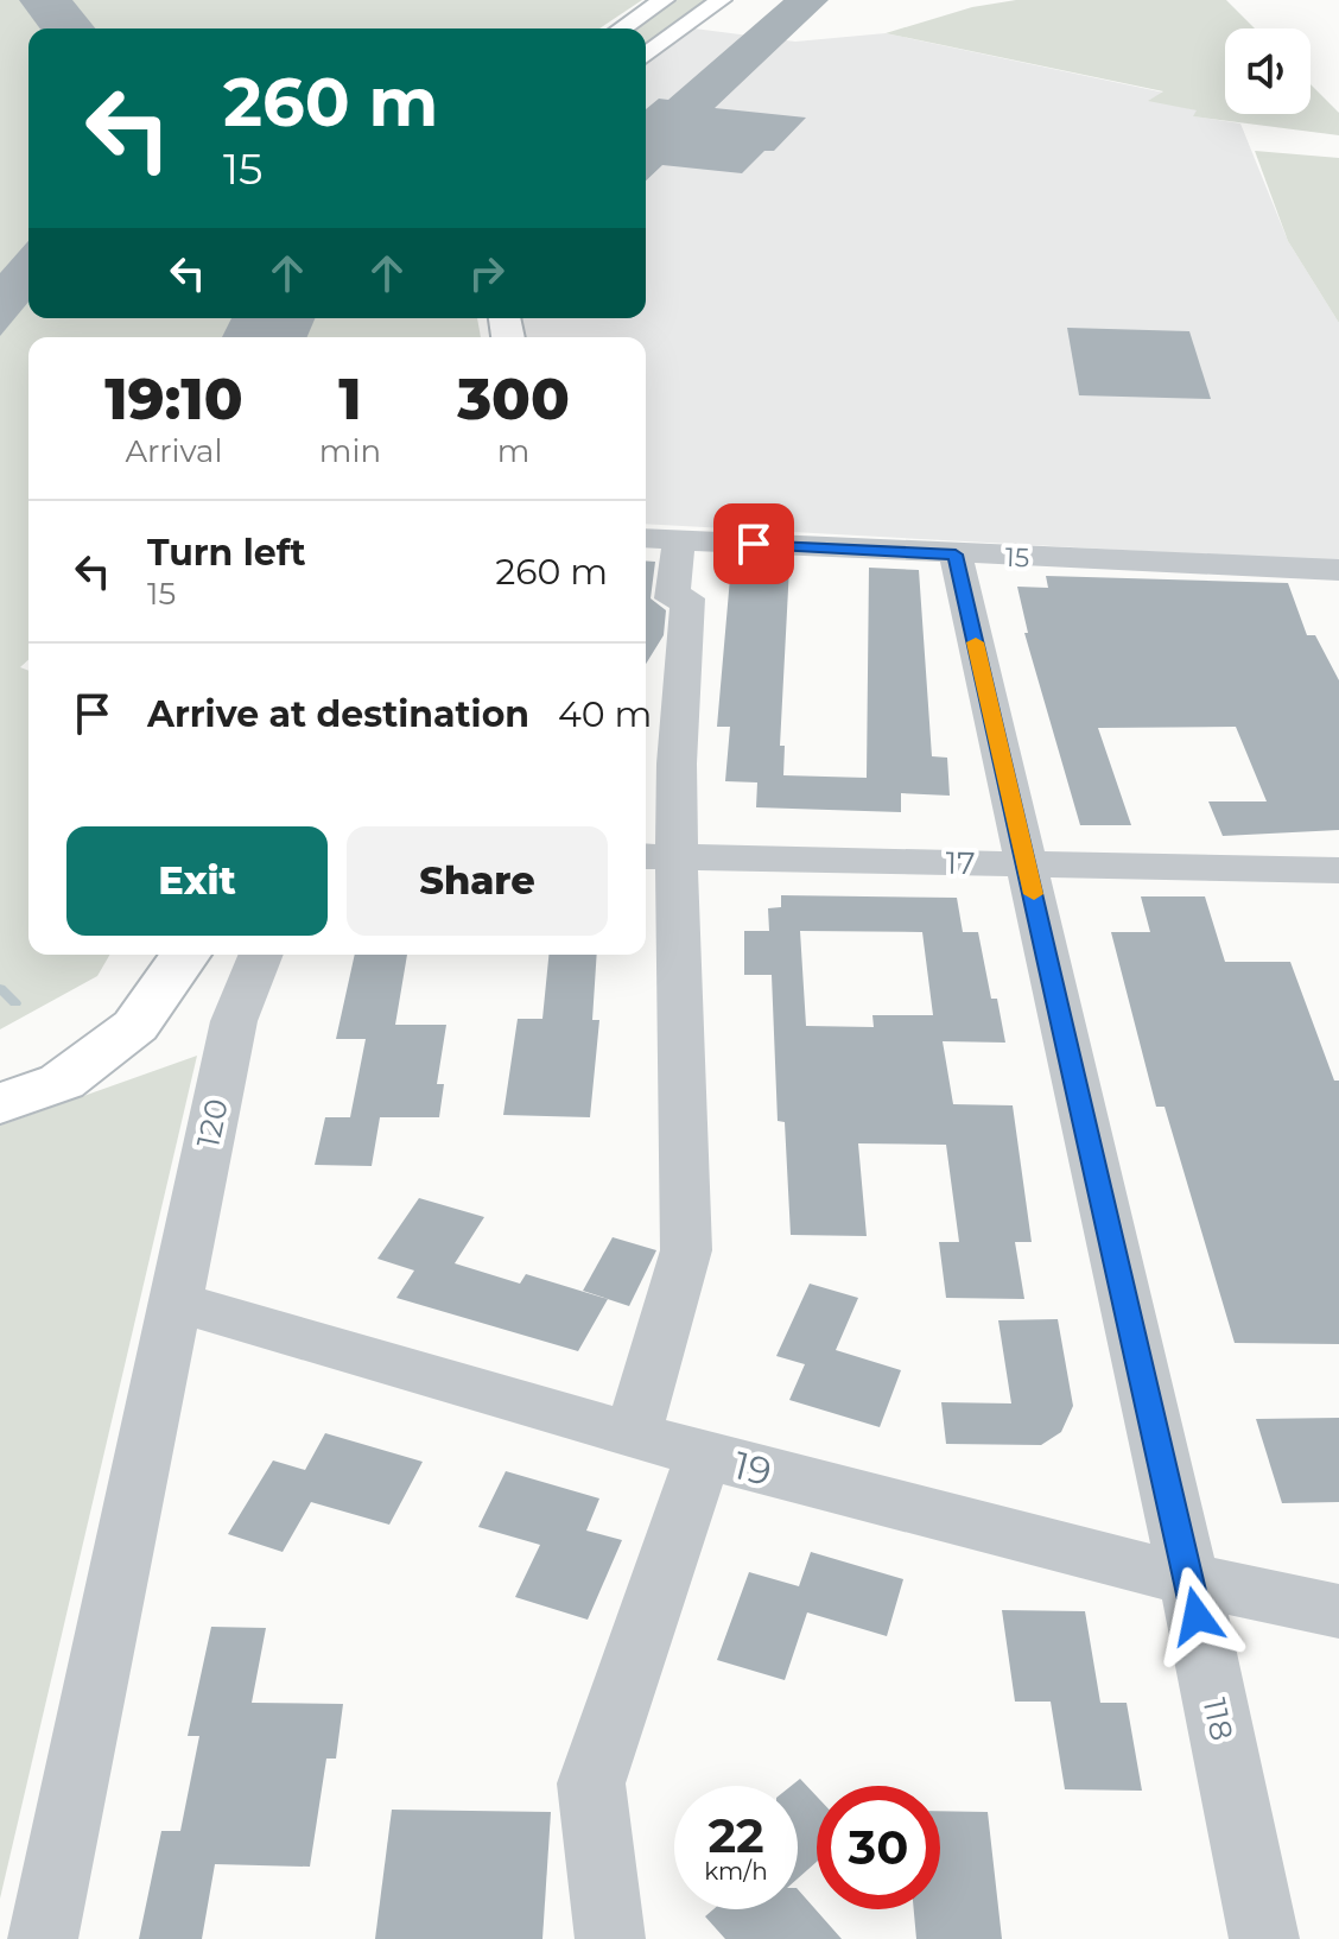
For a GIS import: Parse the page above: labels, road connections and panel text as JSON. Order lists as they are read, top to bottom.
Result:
{
  "streets": {
    "street": [
      "15",
      "17",
      "120",
      "19",
      "118"
    ]
  },
  "crossings": [
    ["15", "118"],
    ["17", "118"],
    ["120", "19"],
    ["19", "118"]
  ],
  "page": {
    "turn": ["260 m", "15"],
    "eta": [
      "19:10",
      "Arrival",
      "1",
      "min",
      "300",
      "m"
    ],
    "list": [
      {
        "name": "Turn left",
        "note": "15",
        "value": "260 m"
      },
      {
        "name": "Arrive at destination",
        "value": "40 m"
      }
    ],
    "buttons": ["Exit", "Share"],
    "speed": "22 km/h",
    "limit": "30"
  }
}
